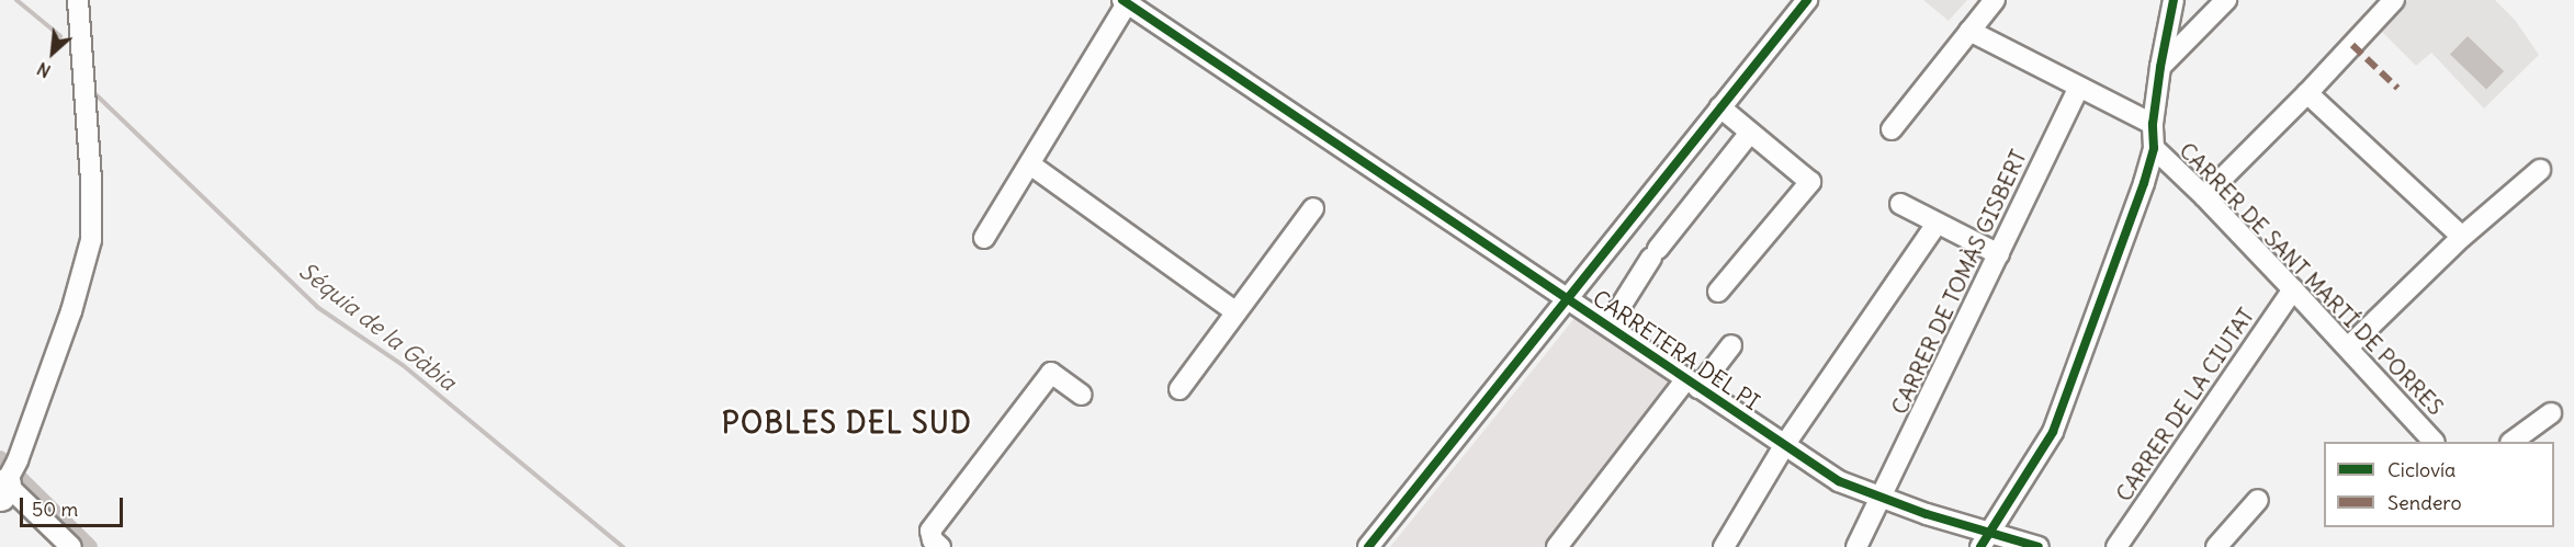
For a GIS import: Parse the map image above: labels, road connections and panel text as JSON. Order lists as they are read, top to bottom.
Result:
{
  "streets": {
    "street": [
      "CARRER DE SANT MARTÍ DE PORRES",
      "CARRER DE TOMÀS GISBERT",
      "CARRETERA DEL PI",
      "CARRER DE LA CIUTAT"
    ]
  },
  "crossings": [
    ["CARRER DE SANT MARTÍ DE PORRES", "CARRER DE LA CIUTAT"],
    ["CARRER DE TOMÀS GISBERT", "CARRETERA DEL PI"]
  ],
  "districts": ["POBLES DEL SUD"],
  "water": ["Séquia de la Gàbia"],
  "legend": ["Ciclovía", "Sendero"],
  "scale_bar": "50 m",
  "north": "bottom left"
}
